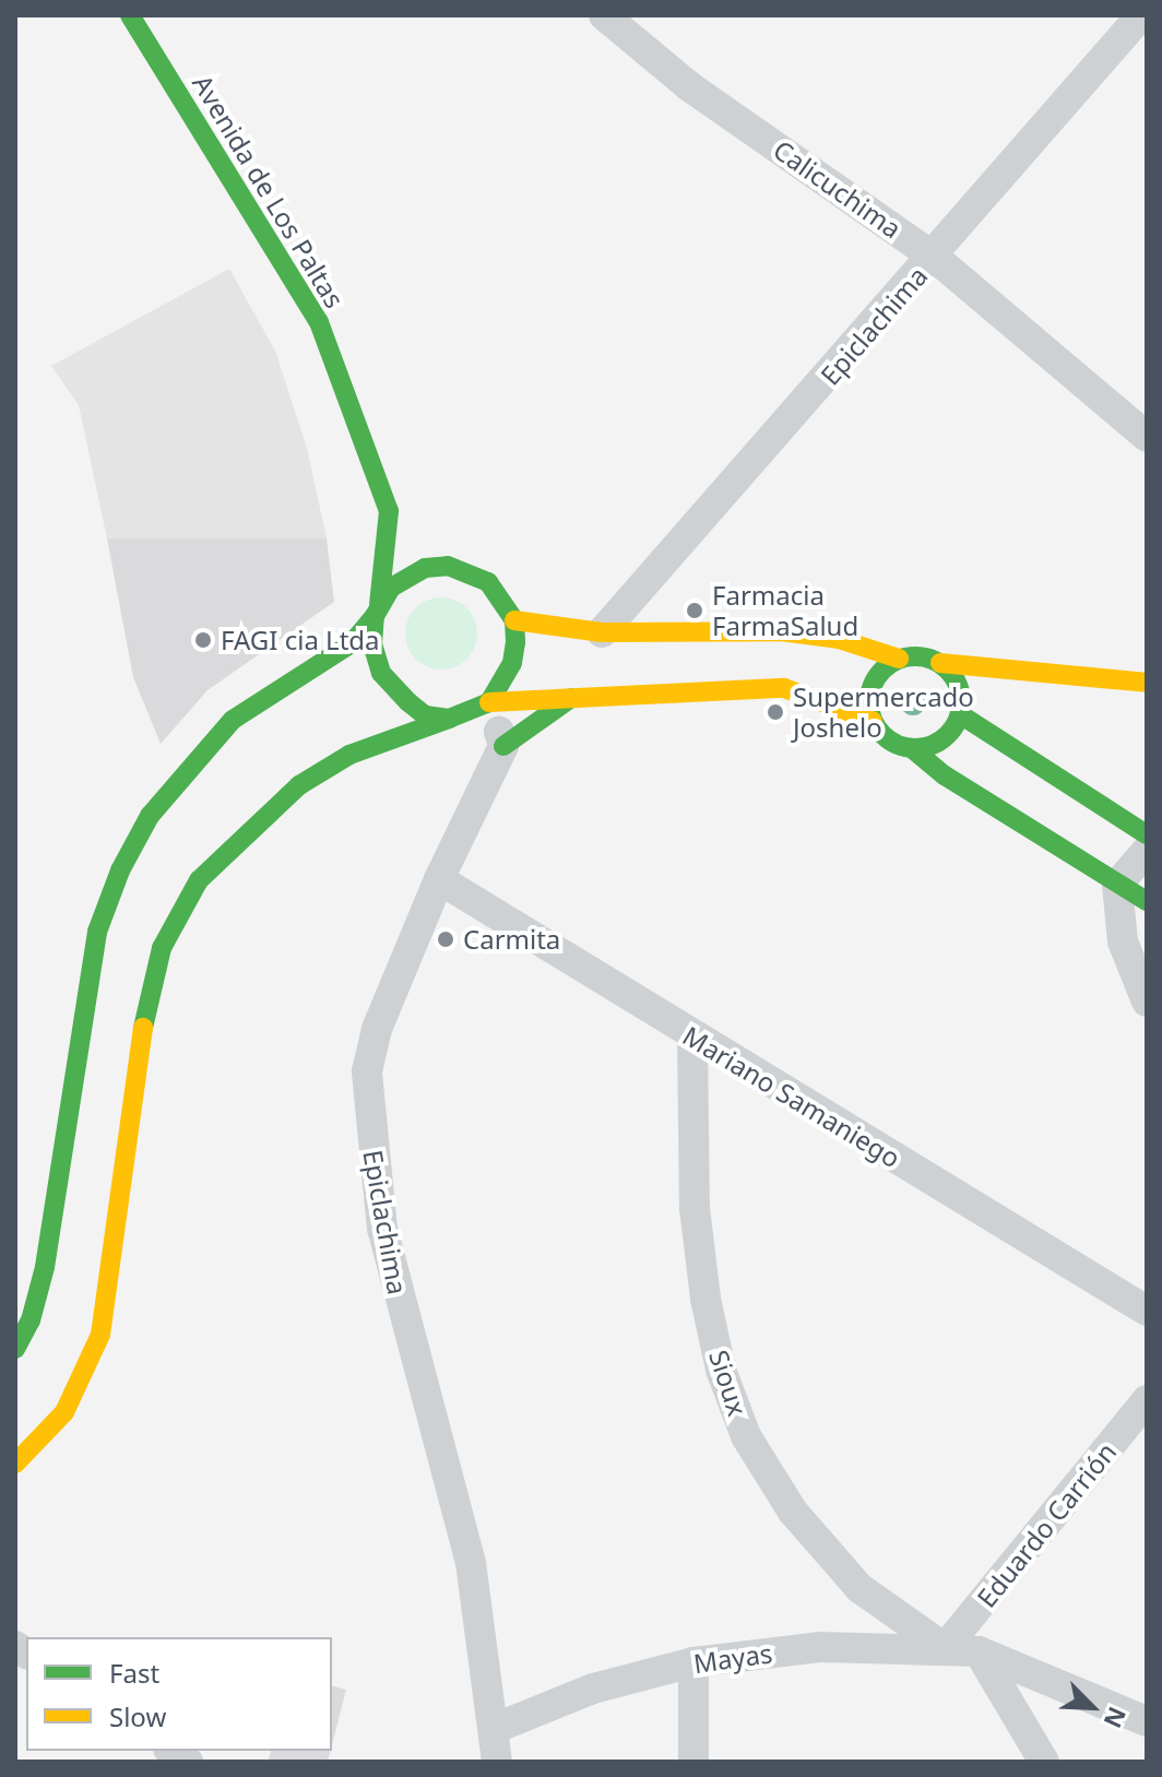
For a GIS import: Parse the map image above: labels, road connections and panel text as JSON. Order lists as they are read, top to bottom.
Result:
{
  "streets": {
    "main road": ["Avenida de Los Paltas"],
    "street": [
      "Calicuchima",
      "Epiclachima",
      "Mariano Samaniego",
      "Sioux",
      "Eduardo Carrión",
      "Mayas"
    ]
  },
  "crossings": [
    ["Calicuchima", "Epiclachima"],
    ["Epiclachima", "Mariano Samaniego"],
    ["Epiclachima", "Mayas"],
    ["Mariano Samaniego", "Sioux"],
    ["Sioux", "Eduardo Carrión"],
    ["Sioux", "Mayas"],
    ["Eduardo Carrión", "Mayas"]
  ],
  "places": [
    "Farmacia FarmaSalud",
    "FAGI cia Ltda",
    "Supermercado Joshelo",
    "Carmita"
  ],
  "legend": ["Fast", "Slow"],
  "north": "bottom right"
}
